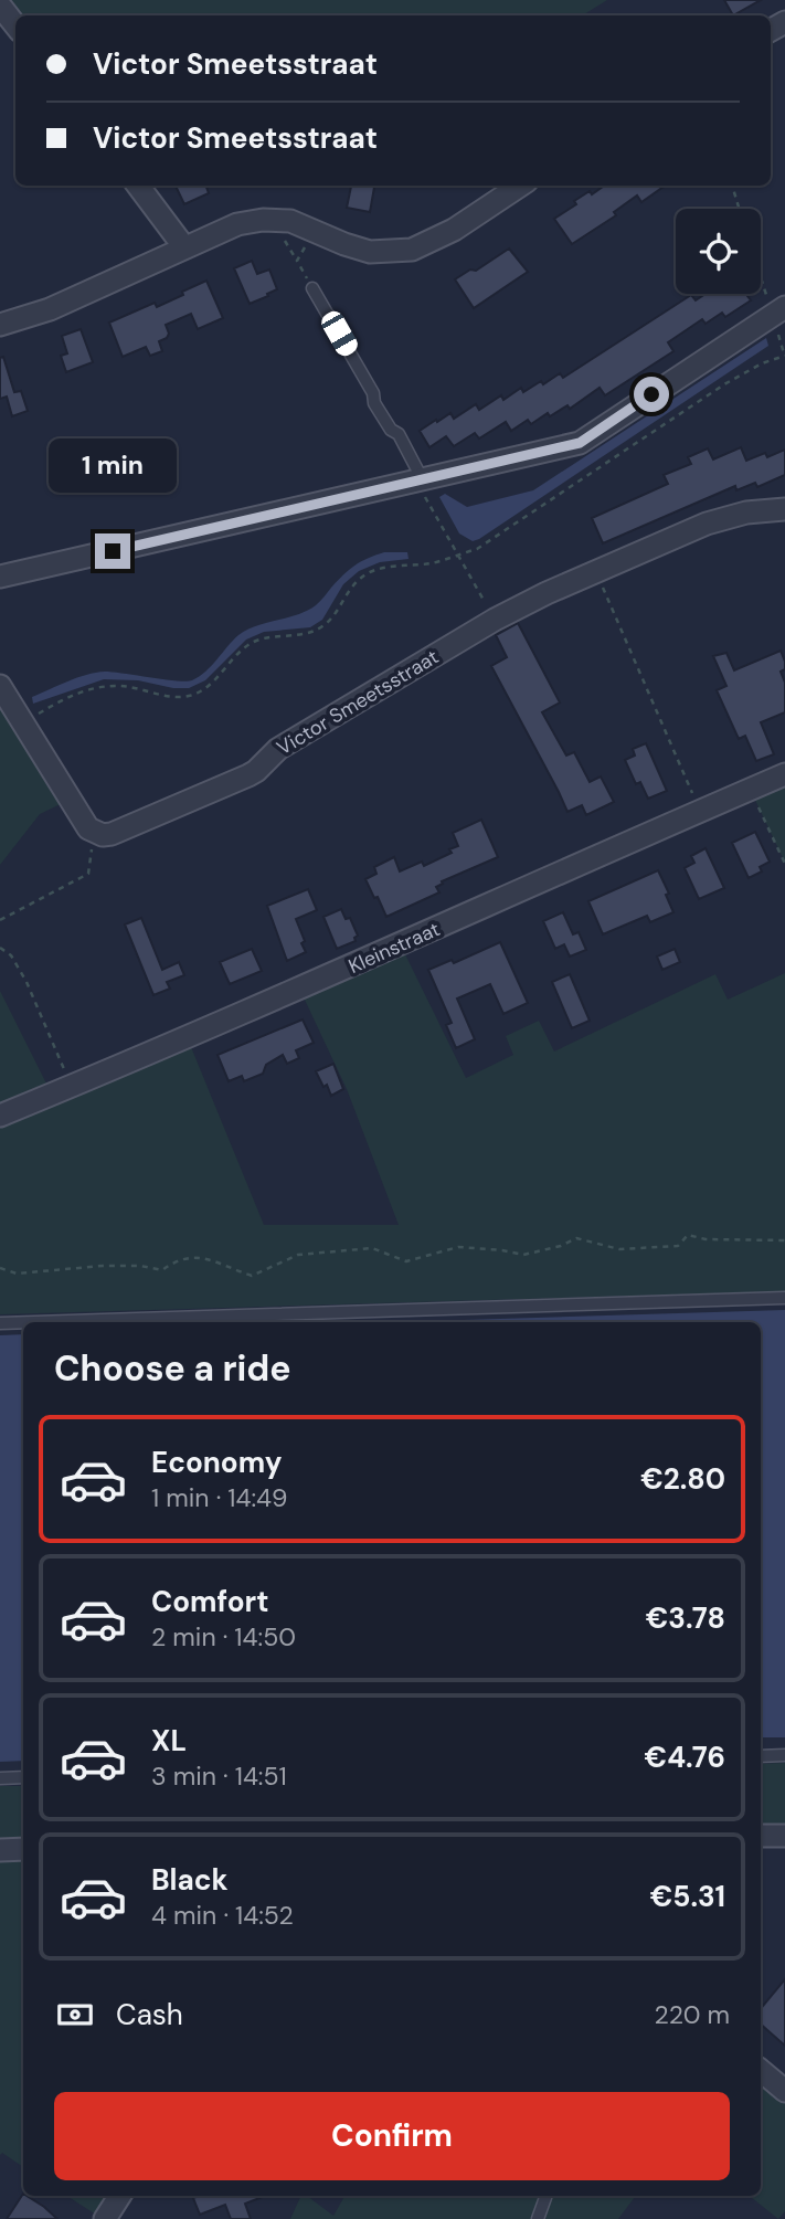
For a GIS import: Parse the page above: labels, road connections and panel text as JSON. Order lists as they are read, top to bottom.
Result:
{
  "streets": {
    "street": ["Victor Smeetsstraat", "Kleinstraat"]
  },
  "page": {
    "banner": ["Victor Smeetsstraat", "Victor Smeetsstraat"],
    "bubble": "1 min",
    "heading": "Choose a ride",
    "list": [
      {
        "name": "Economy",
        "note": "1 min · 14:49",
        "value": "€2.80"
      },
      {
        "name": "Comfort",
        "note": "2 min · 14:50",
        "value": "€3.78"
      },
      {
        "name": "XL",
        "note": "3 min · 14:51",
        "value": "€4.76"
      },
      {
        "name": "Black",
        "note": "4 min · 14:52",
        "value": "€5.31"
      }
    ],
    "pay": ["Cash", "220 m"],
    "buttons": "Confirm"
  }
}
